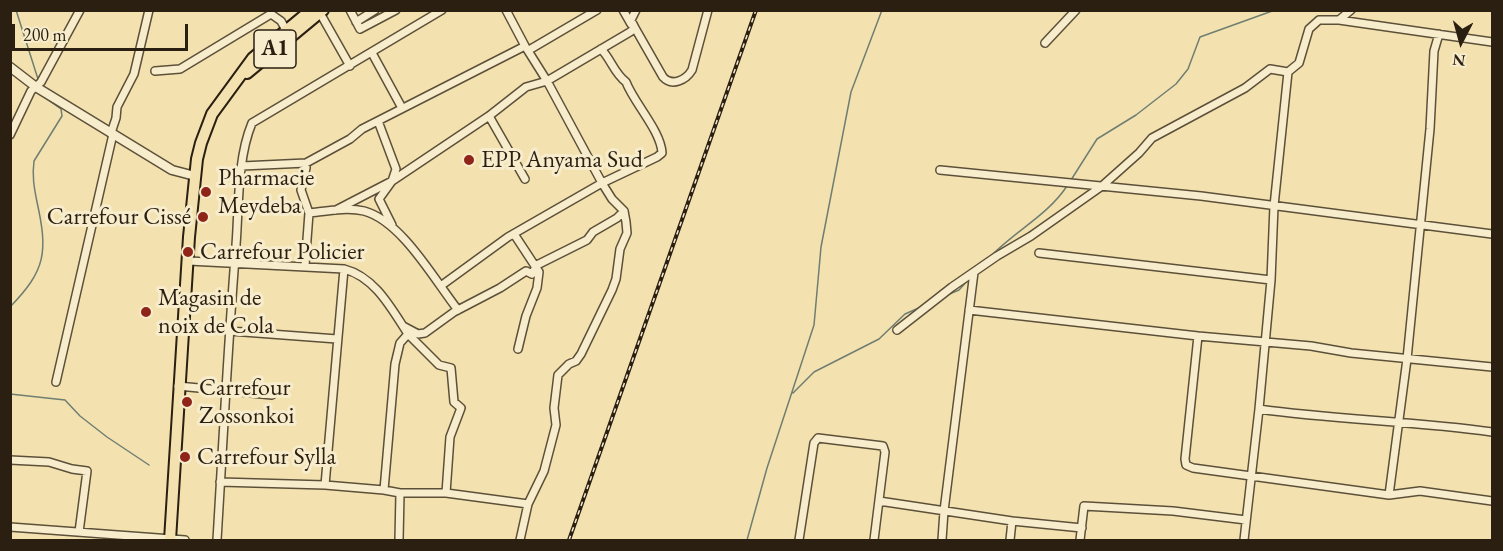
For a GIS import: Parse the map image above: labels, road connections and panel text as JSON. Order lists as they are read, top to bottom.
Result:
{
  "streets": {
    "main road": ["A1"]
  },
  "places": [
    "EPP Anyama Sud",
    "Pharmacie Meydeba",
    "Carrefour Cissé",
    "Carrefour Policier",
    "Magasin de noix de Cola",
    "Carrefour Zossonkoi",
    "Carrefour Sylla"
  ],
  "scale_bar": "200 m",
  "north": "bottom"
}
